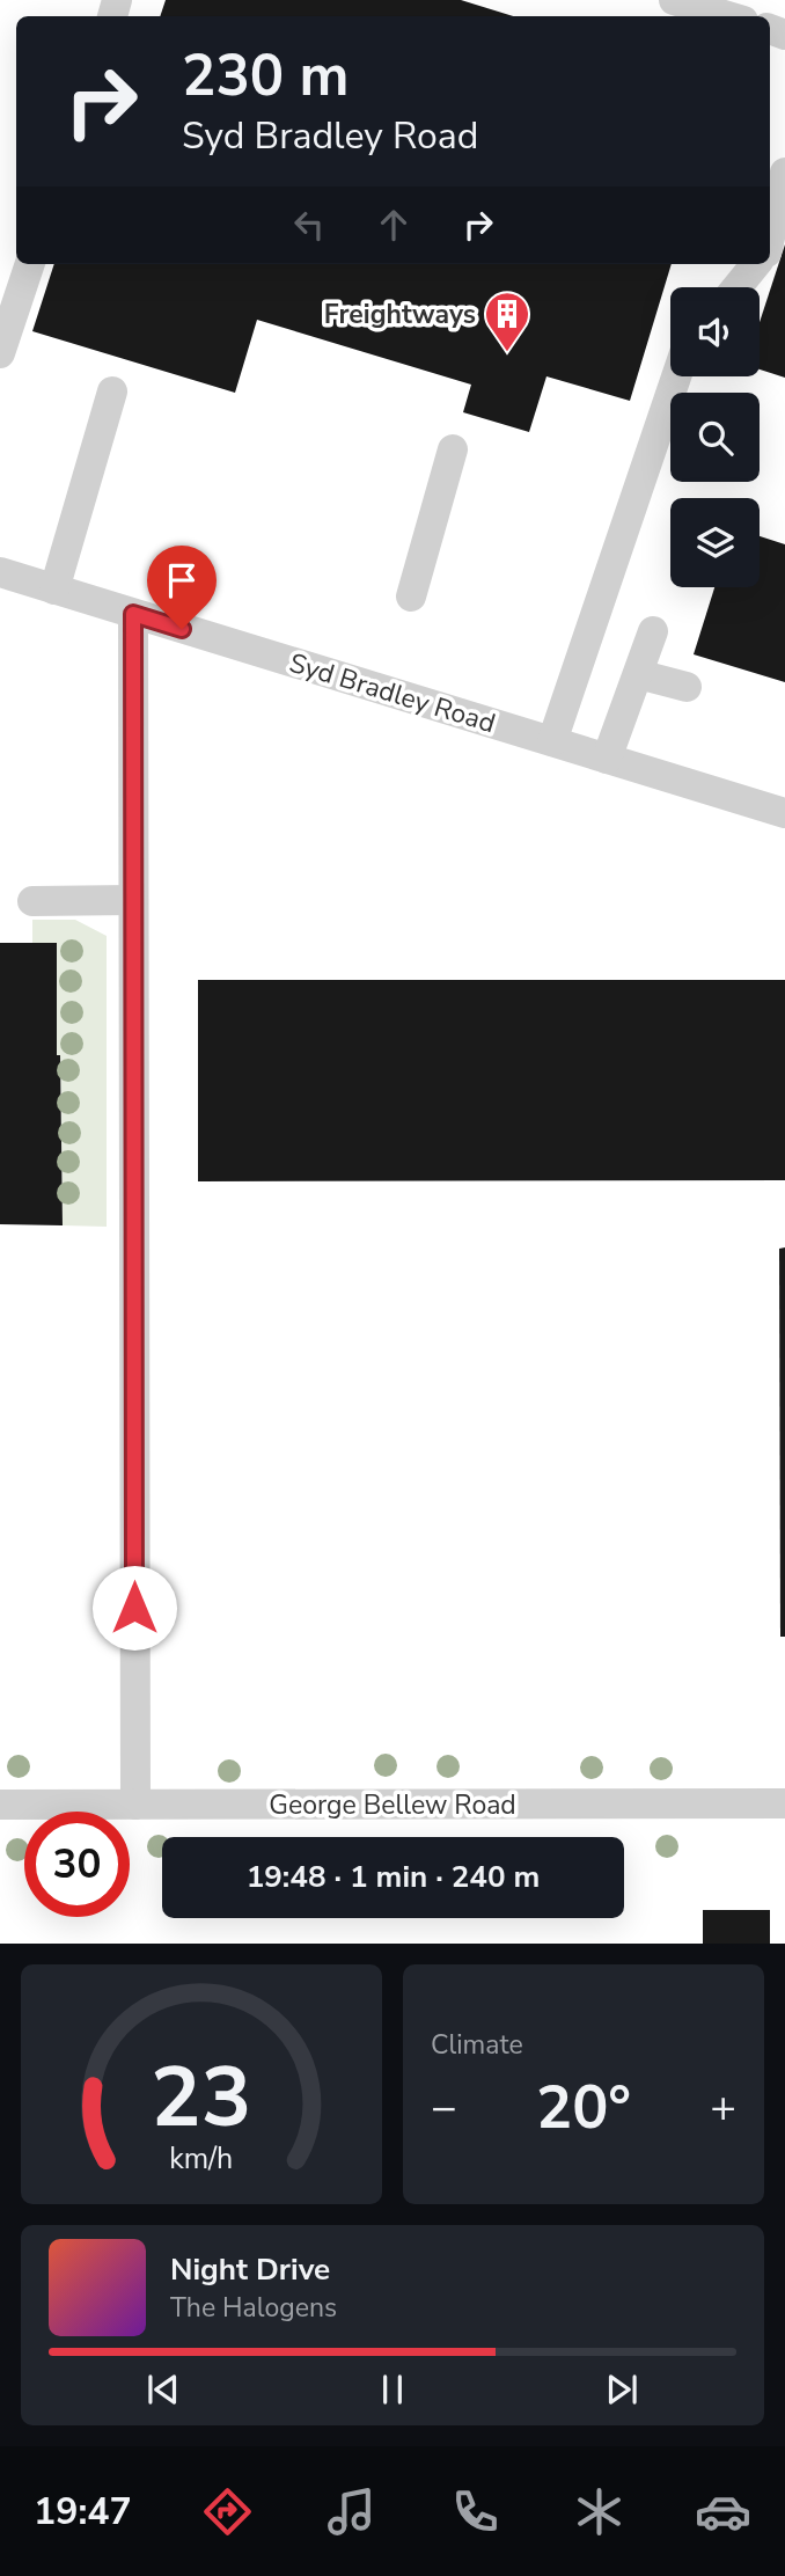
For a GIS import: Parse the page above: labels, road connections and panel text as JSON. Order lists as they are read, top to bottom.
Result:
{
  "streets": {
    "street": ["Syd Bradley Road", "George Bellew Road"]
  },
  "places": {
    "building": ["Freightways"]
  },
  "page": {
    "turn": ["230 m", "Syd Bradley Road"],
    "limit": "30",
    "trip": "19:48 · 1 min · 240 m",
    "tile": "Climate",
    "heat": ["−", "20°", "+"],
    "song": ["Night Drive", "The Halogens"],
    "tabs": "19:47",
    "gauge": ["23", "km/h"]
  }
}
